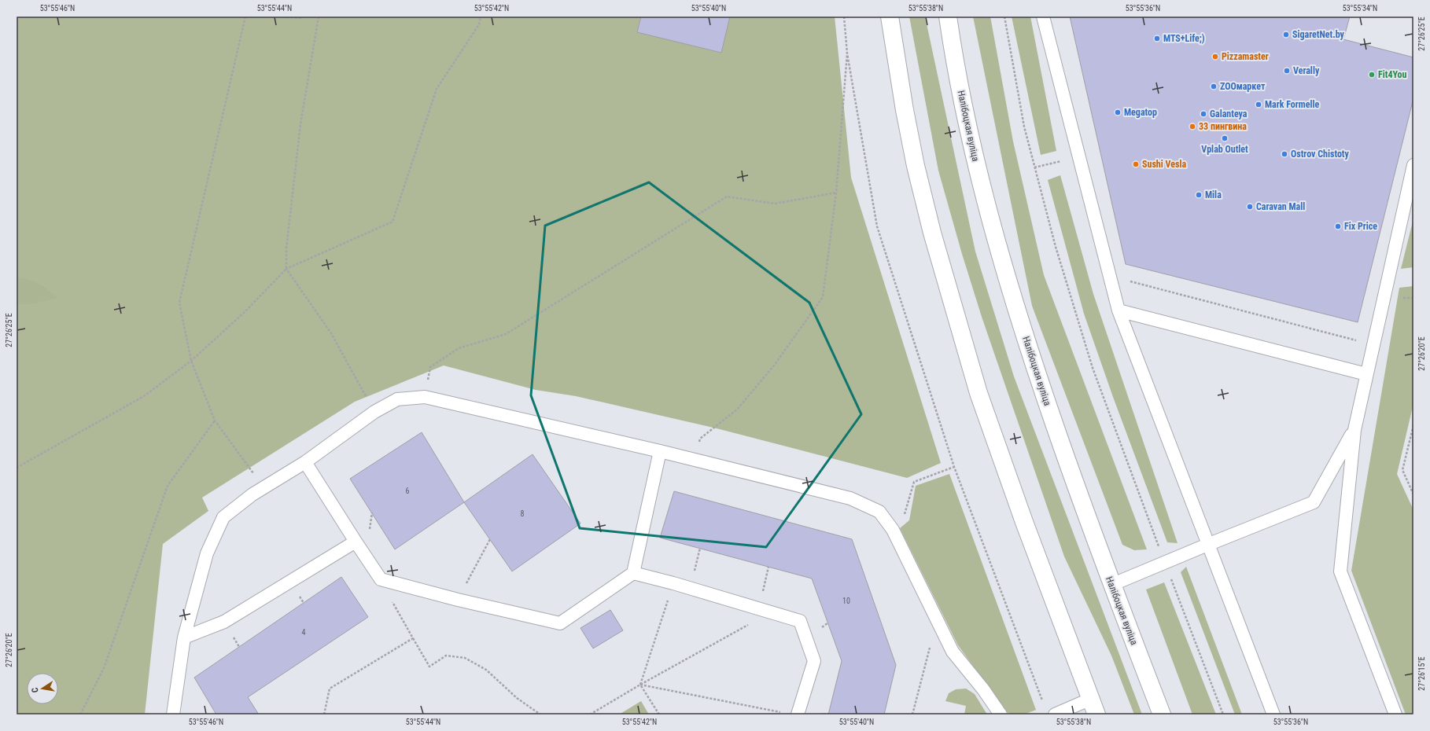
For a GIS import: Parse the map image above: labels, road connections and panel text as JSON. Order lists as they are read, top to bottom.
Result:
{
  "streets": {
    "main road": ["Налібоцкая вуліца"]
  },
  "places": [
    "SigaretNet.by",
    "MTS+Life;)",
    "Pizzamaster",
    "Verally",
    "Fit4You",
    "ZOOмаркет",
    "Mark Formelle",
    "Megatop",
    "Galanteya",
    "33 пингвина",
    "Vplab Outlet",
    "Ostrov Chistoty",
    "Sushi Vesla",
    "Mila",
    "Caravan Mall",
    "Fix Price"
  ],
  "house_numbers": [
    "6",
    "8",
    "10",
    "4"
  ],
  "north": "left",
  "coordinates": [
    "53°55'46\"N",
    "53°55'44\"N",
    "53°55'42\"N",
    "53°55'40\"N",
    "53°55'38\"N",
    "53°55'36\"N",
    "53°55'34\"N",
    "27°26'25\"E",
    "27°26'20\"E",
    "27°26'15\"E"
  ]
}
